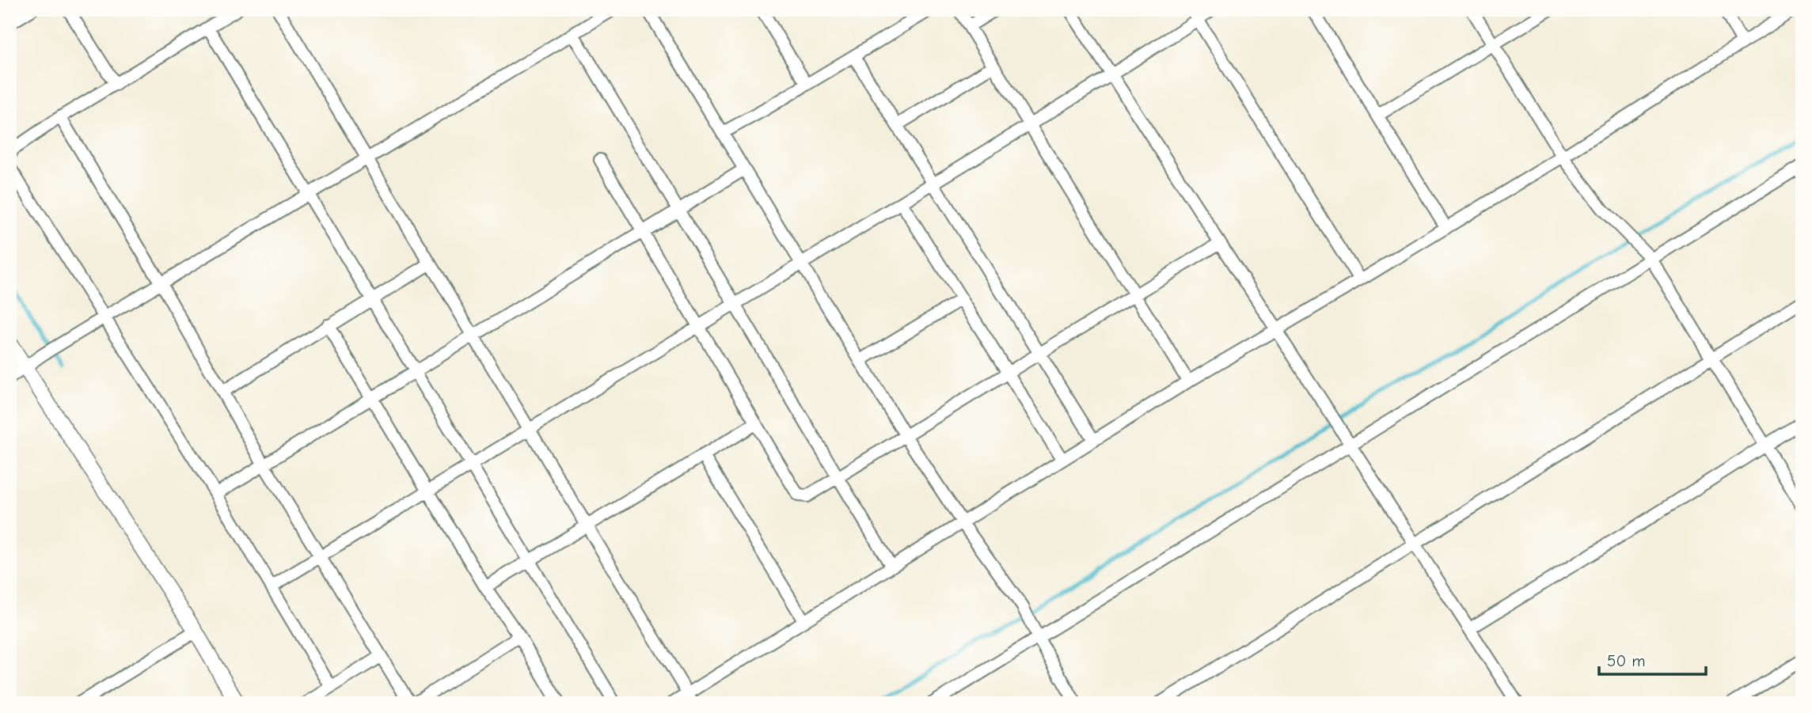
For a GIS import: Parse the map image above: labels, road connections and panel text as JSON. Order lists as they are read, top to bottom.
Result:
{
  "scale_bar": "50 m"
}
